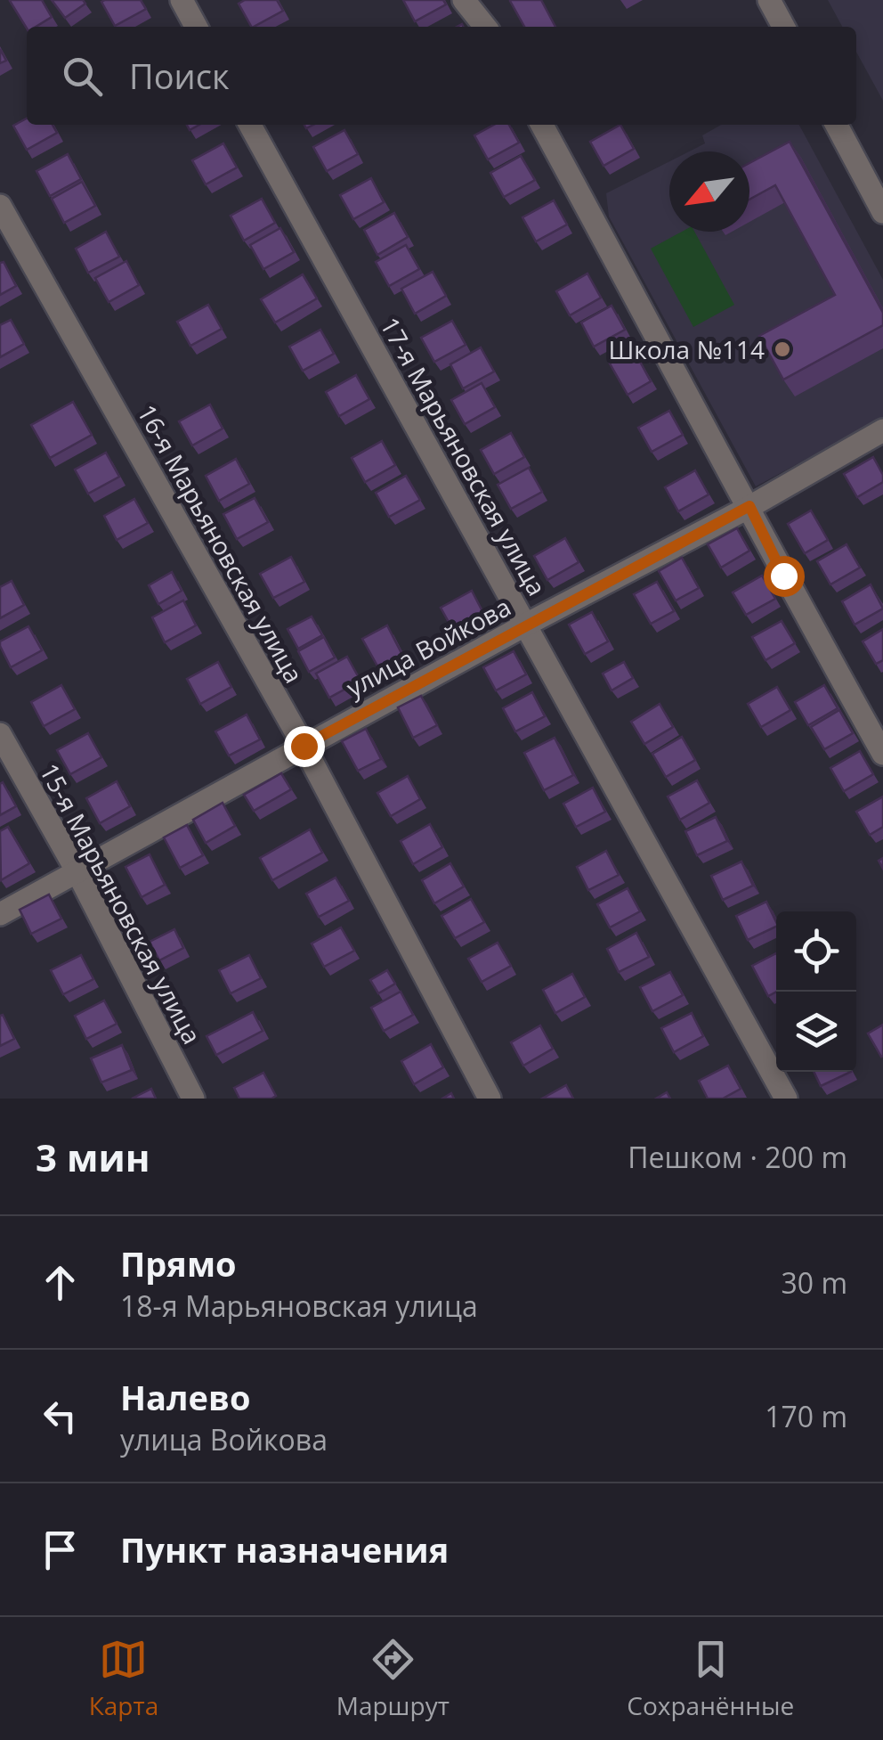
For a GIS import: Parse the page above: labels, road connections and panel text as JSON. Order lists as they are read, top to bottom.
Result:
{
  "streets": {
    "street": [
      "17-я Марьяновская улица",
      "16-я Марьяновская улица",
      "улица Войкова",
      "15-я Марьяновская улица"
    ]
  },
  "crossings": [
    ["17-я Марьяновская улица", "улица Войкова"],
    ["16-я Марьяновская улица", "улица Войкова"],
    ["улица Войкова", "15-я Марьяновская улица"]
  ],
  "places": ["Школа №114"],
  "north": "bottom left",
  "page": {
    "search": "Поиск",
    "heading": ["3 мин", "Пешком · 200 m"],
    "list": [
      ["Прямо", "18-я Марьяновская улица", "30 m"],
      ["Налево", "улица Войкова", "170 m"],
      "Пункт назначения"
    ],
    "nav": ["Карта", "Маршрут", "Сохранённые"]
  }
}
